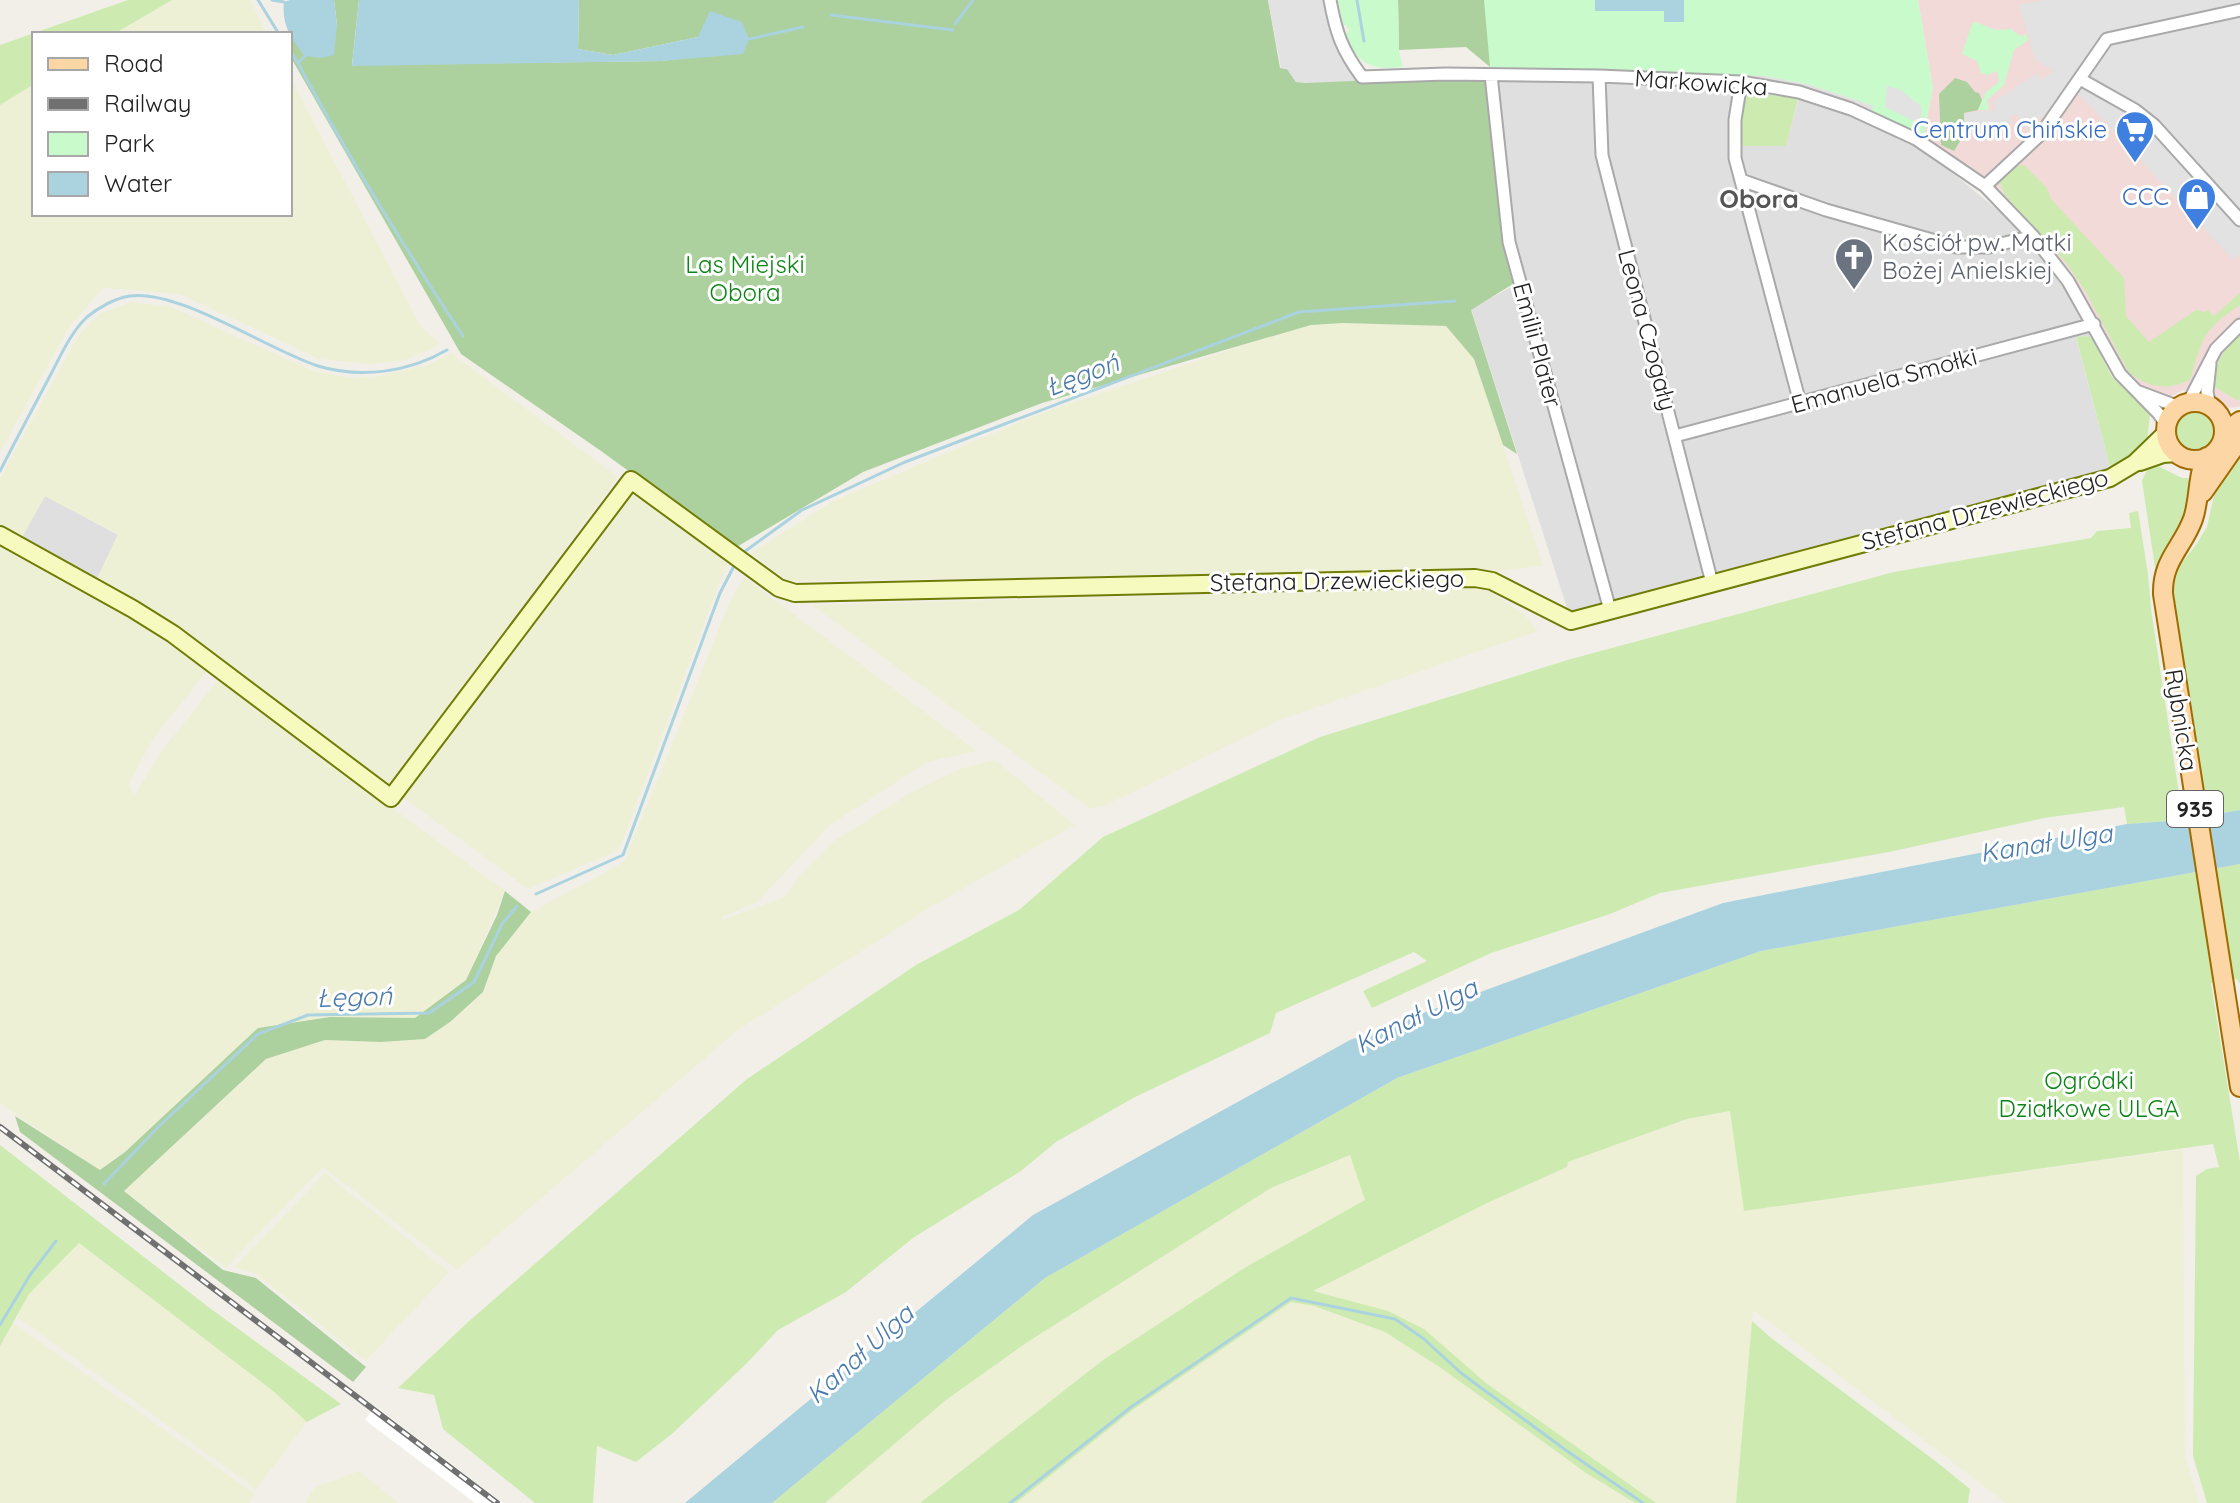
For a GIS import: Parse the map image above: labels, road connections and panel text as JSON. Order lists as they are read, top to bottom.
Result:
{
  "streets": {
    "main road": ["Rybnicka", "935"],
    "street": [
      "Markowicka",
      "Leona Czogały",
      "Emilii Plater",
      "Emanuela Smołki",
      "Stefana Drzewieckiego"
    ]
  },
  "crossings": [
    ["Markowicka", "Leona Czogały"],
    ["Markowicka", "Emilii Plater"],
    ["Markowicka", "Emanuela Smołki"],
    ["Markowicka", "Stefana Drzewieckiego"],
    ["Markowicka", "Rybnicka"],
    ["Markowicka", "935"],
    ["Leona Czogały", "Emanuela Smołki"],
    ["Leona Czogały", "Stefana Drzewieckiego"],
    ["Emilii Plater", "Stefana Drzewieckiego"],
    ["Stefana Drzewieckiego", "Rybnicka"],
    ["Stefana Drzewieckiego", "935"],
    ["Rybnicka", "935"]
  ],
  "districts": ["Obora"],
  "water": ["Łęgoń", "Kanał Ulga"],
  "parks": ["Las Miejski Obora", "Ogródki Działkowe ULGA"],
  "places": {
    "supermarket": ["Centrum Chińskie"],
    "shop": ["CCC"],
    "church": ["Kościół pw. Matki Bożej Anielskiej"]
  },
  "legend": [
    "Road",
    "Railway",
    "Park",
    "Water"
  ]
}
